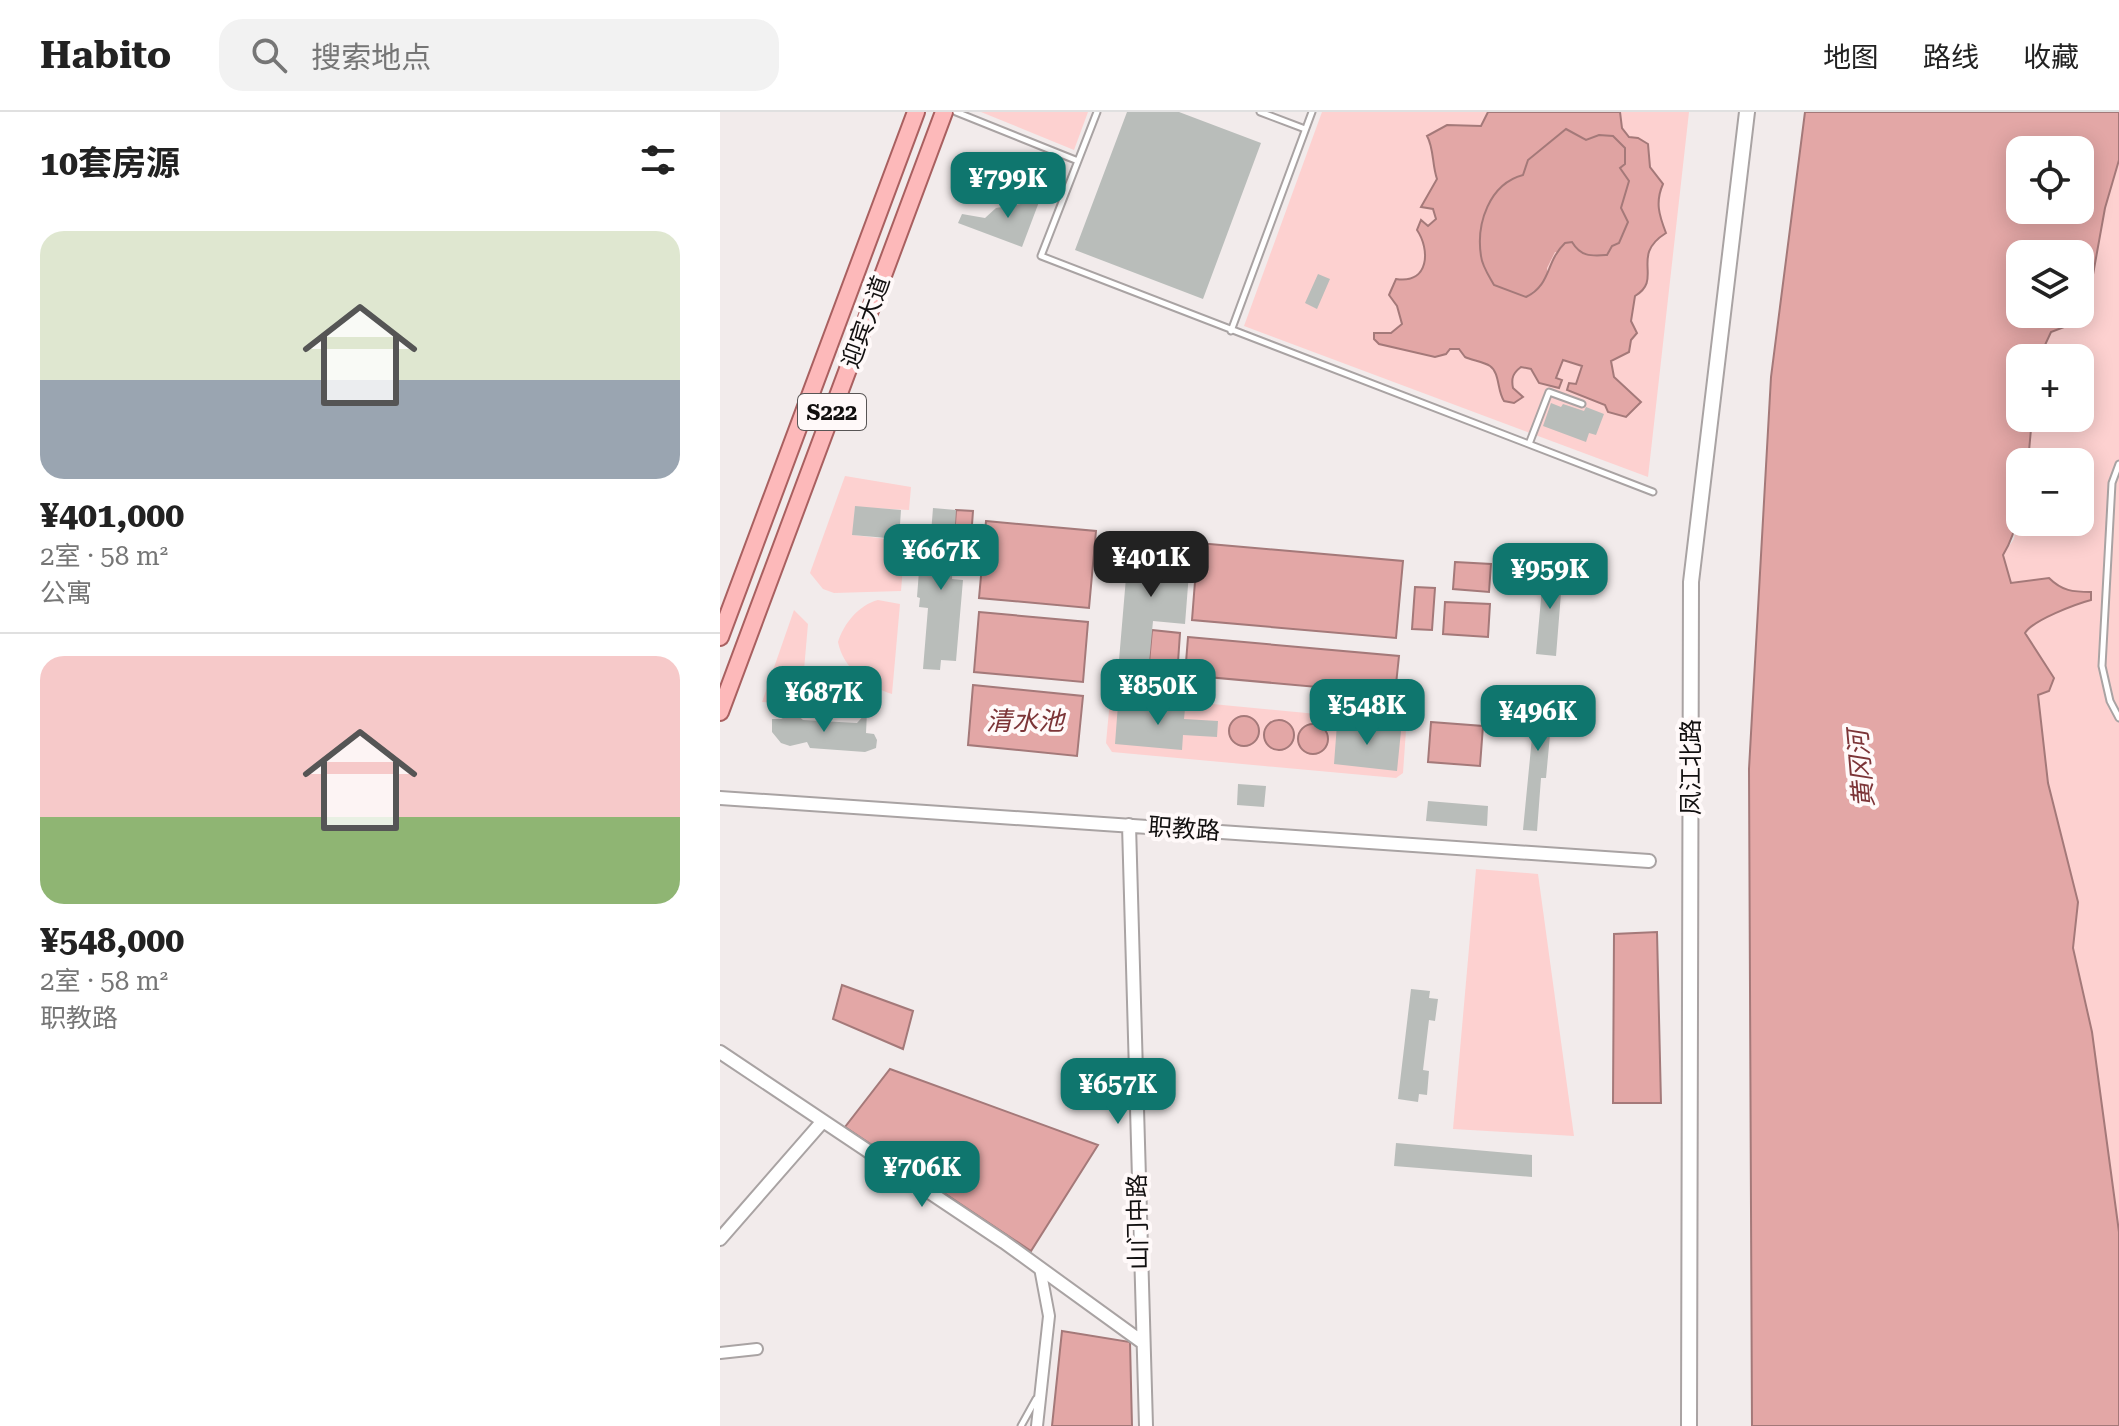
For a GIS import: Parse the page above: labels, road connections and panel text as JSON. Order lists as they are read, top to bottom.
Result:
{
  "streets": {
    "main road": ["迎宾大道", "S222", "凤江北路"],
    "street": ["职教路", "山门中路"]
  },
  "crossings": [
    ["职教路", "山门中路"]
  ],
  "water": ["清水池", "黄冈河"],
  "page": {
    "header": "Habito",
    "search": "搜索地点",
    "nav": ["地图", "路线", "收藏"],
    "heading": "10套房源",
    "map_buttons": ["+", "−"],
    "price": [
      "¥799K",
      "¥667K",
      "¥401K",
      "¥959K",
      "¥850K",
      "¥687K",
      "¥548K",
      "¥496K",
      "¥657K",
      "¥706K"
    ],
    "list": [
      {
        "name": "¥401,000",
        "note": "2室 · 58 m² · 公寓"
      },
      {
        "name": "¥548,000",
        "note": "2室 · 58 m² · 职教路"
      }
    ]
  }
}
